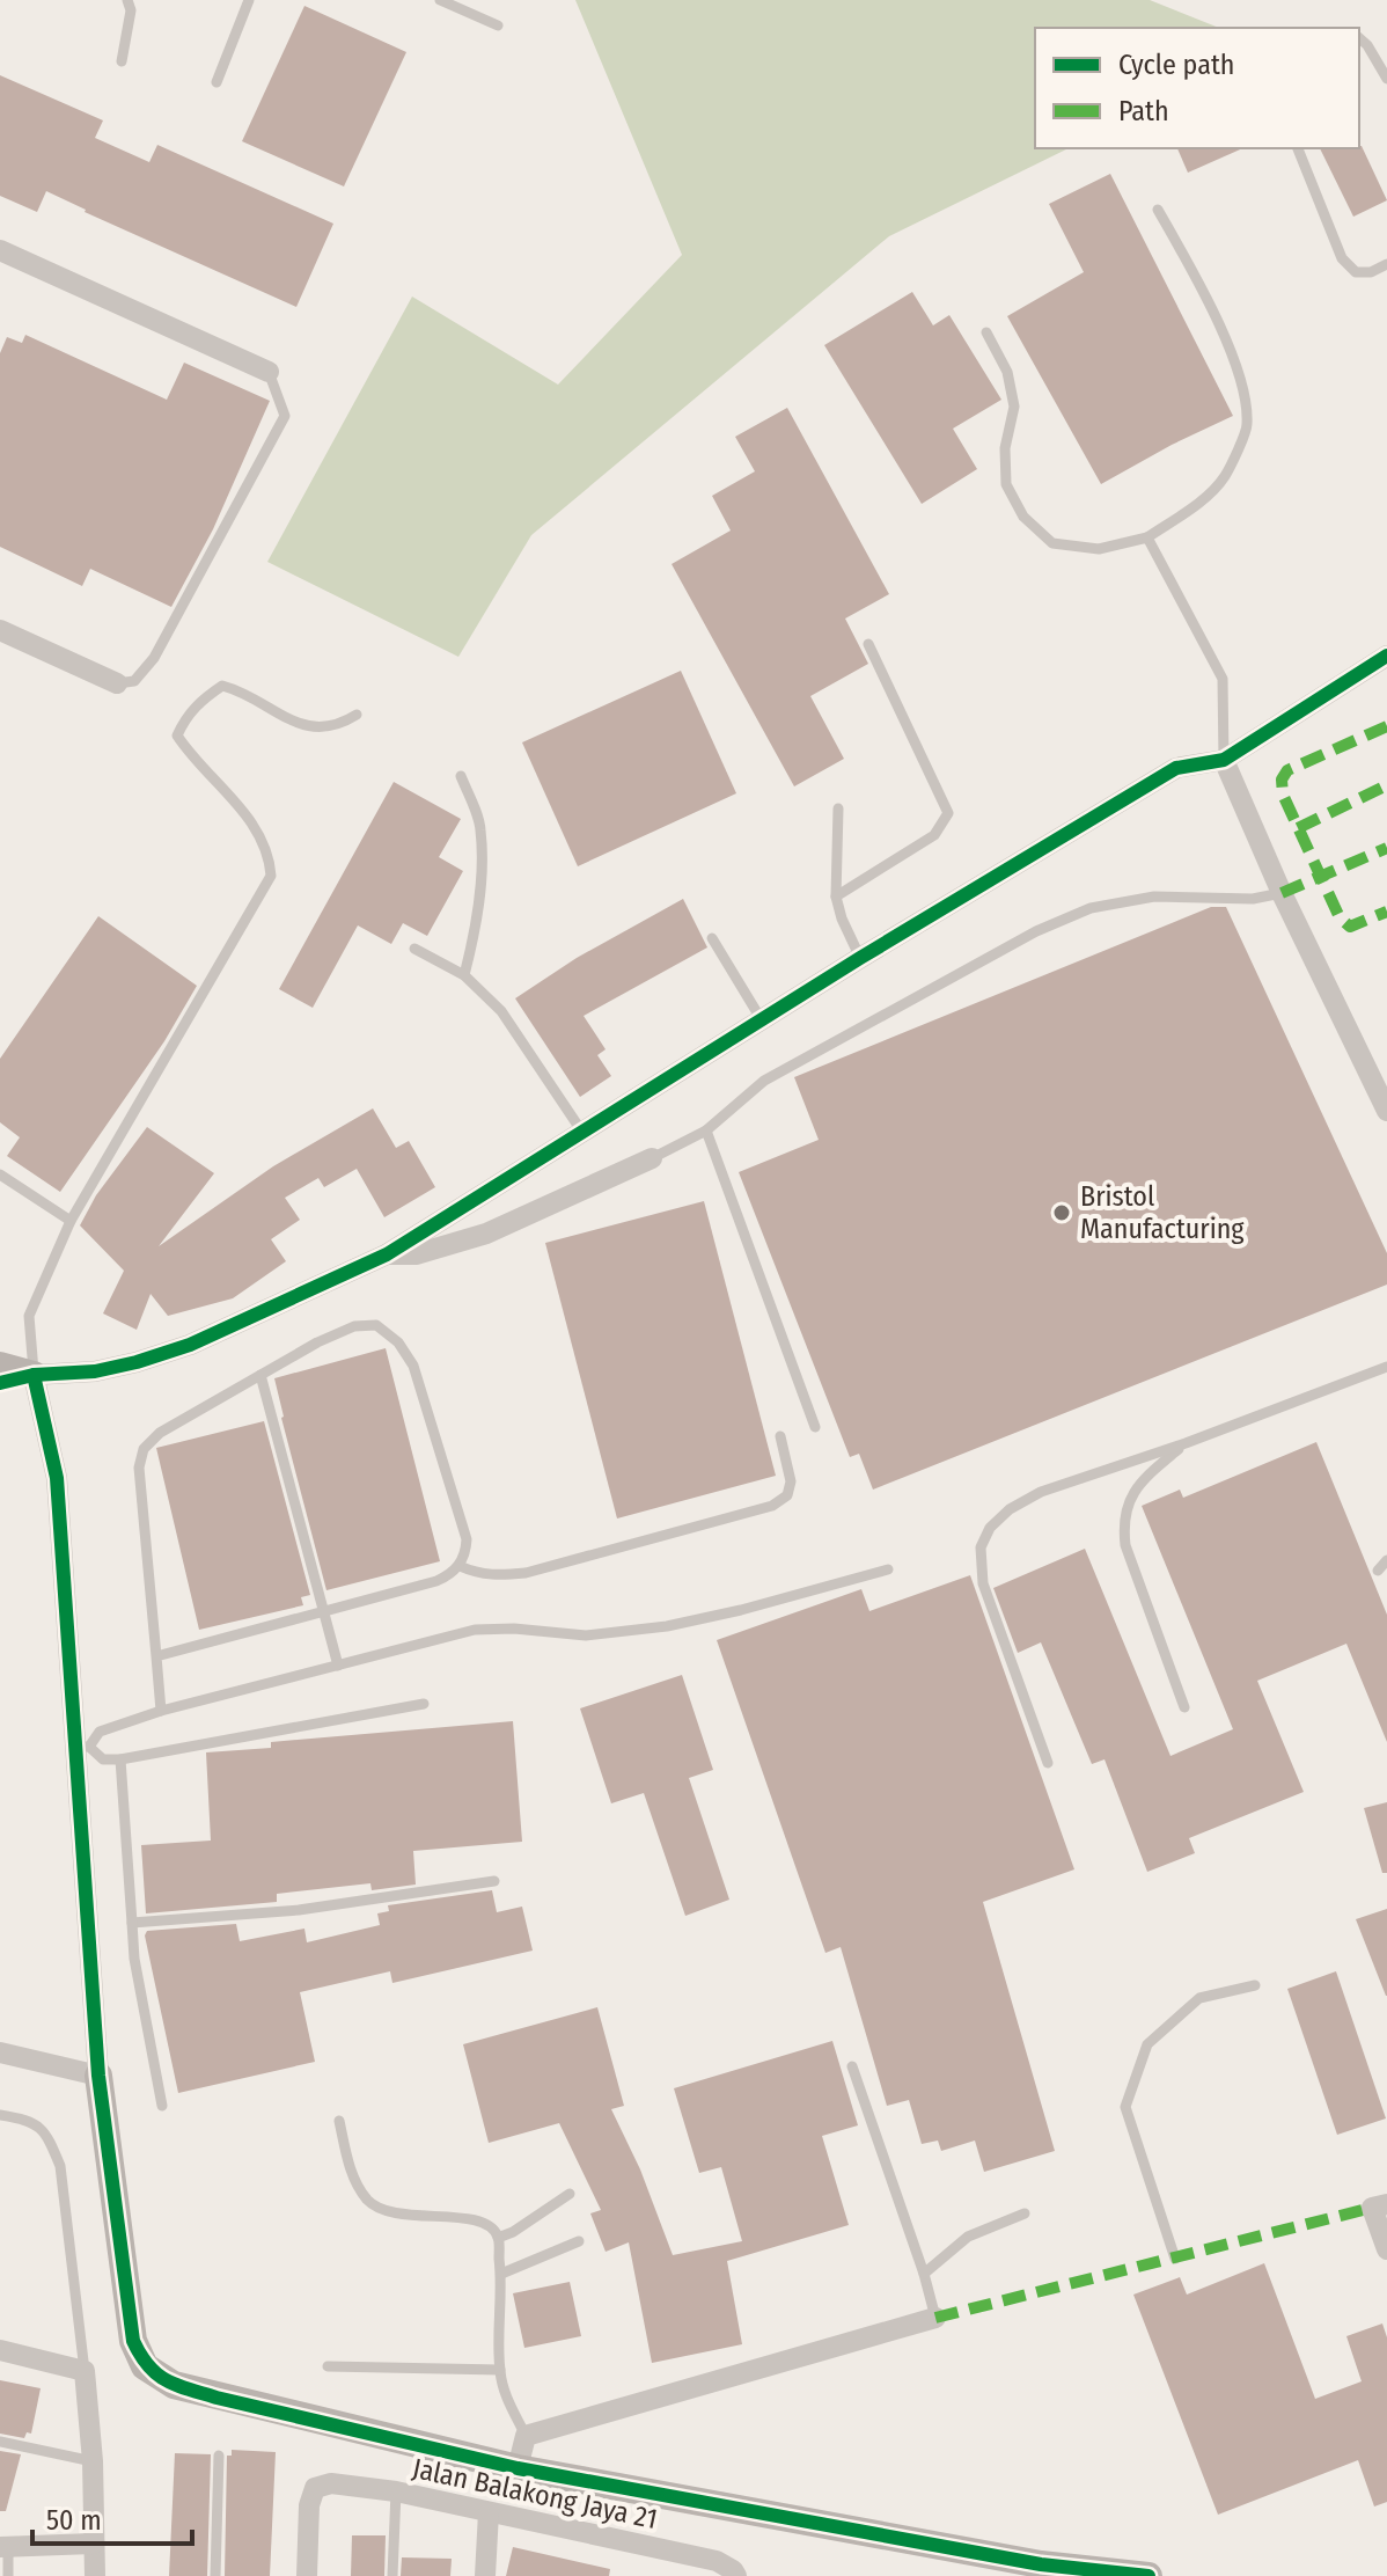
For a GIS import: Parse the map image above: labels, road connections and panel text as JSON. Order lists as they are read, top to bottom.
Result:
{
  "streets": {
    "street": ["Jalan Balakong Jaya 21"]
  },
  "places": ["Bristol Manufacturing"],
  "legend": ["Cycle path", "Path"],
  "scale_bar": "50 m"
}
